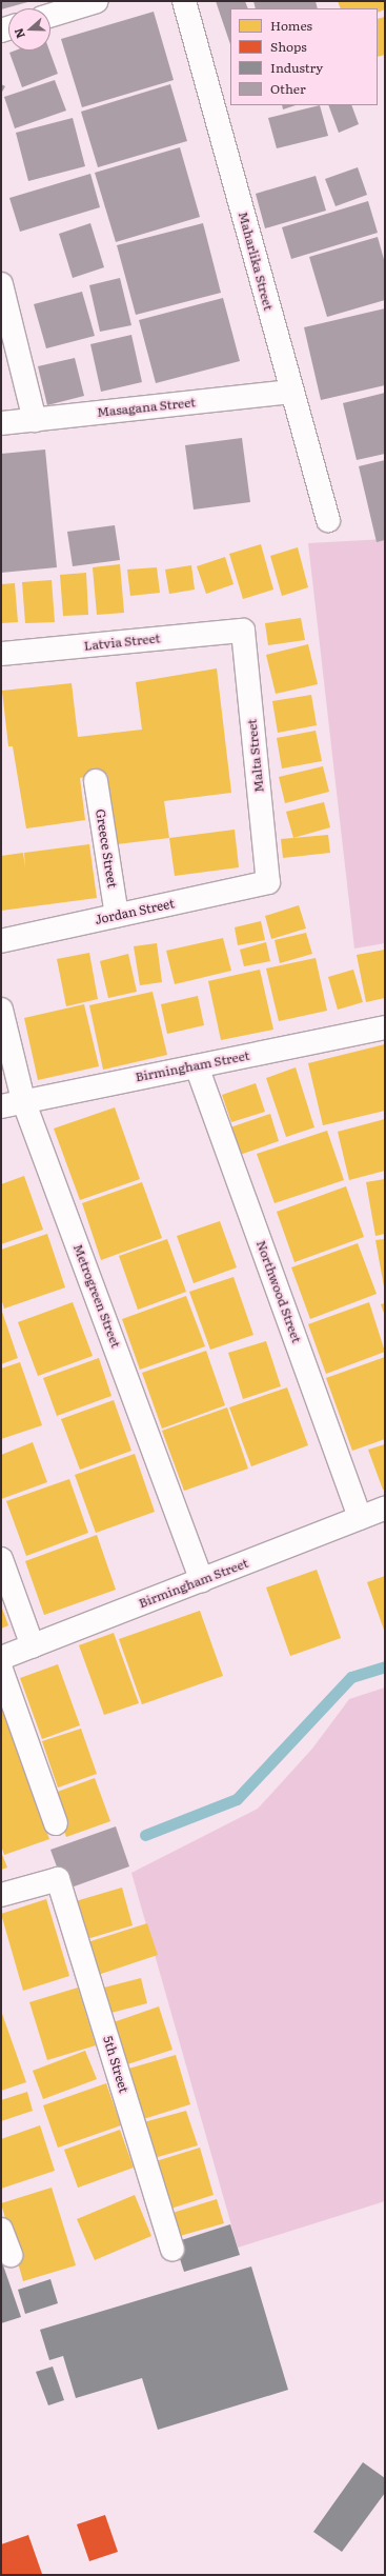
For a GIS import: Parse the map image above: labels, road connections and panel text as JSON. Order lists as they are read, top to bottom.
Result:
{
  "streets": {
    "street": [
      "Maharlika Street",
      "Masagana Street",
      "Latvia Street",
      "Malta Street",
      "Greece Street",
      "Jordan Street",
      "Birmingham Street",
      "Northwood Street",
      "Metrogreen Street",
      "5th Street"
    ]
  },
  "crossings": [
    ["Maharlika Street", "Masagana Street"],
    ["Latvia Street", "Malta Street"],
    ["Malta Street", "Jordan Street"],
    ["Greece Street", "Jordan Street"],
    ["Birmingham Street", "Northwood Street"],
    ["Birmingham Street", "Metrogreen Street"]
  ],
  "legend": [
    "Homes",
    "Shops",
    "Industry",
    "Other"
  ],
  "north": "left"
}
